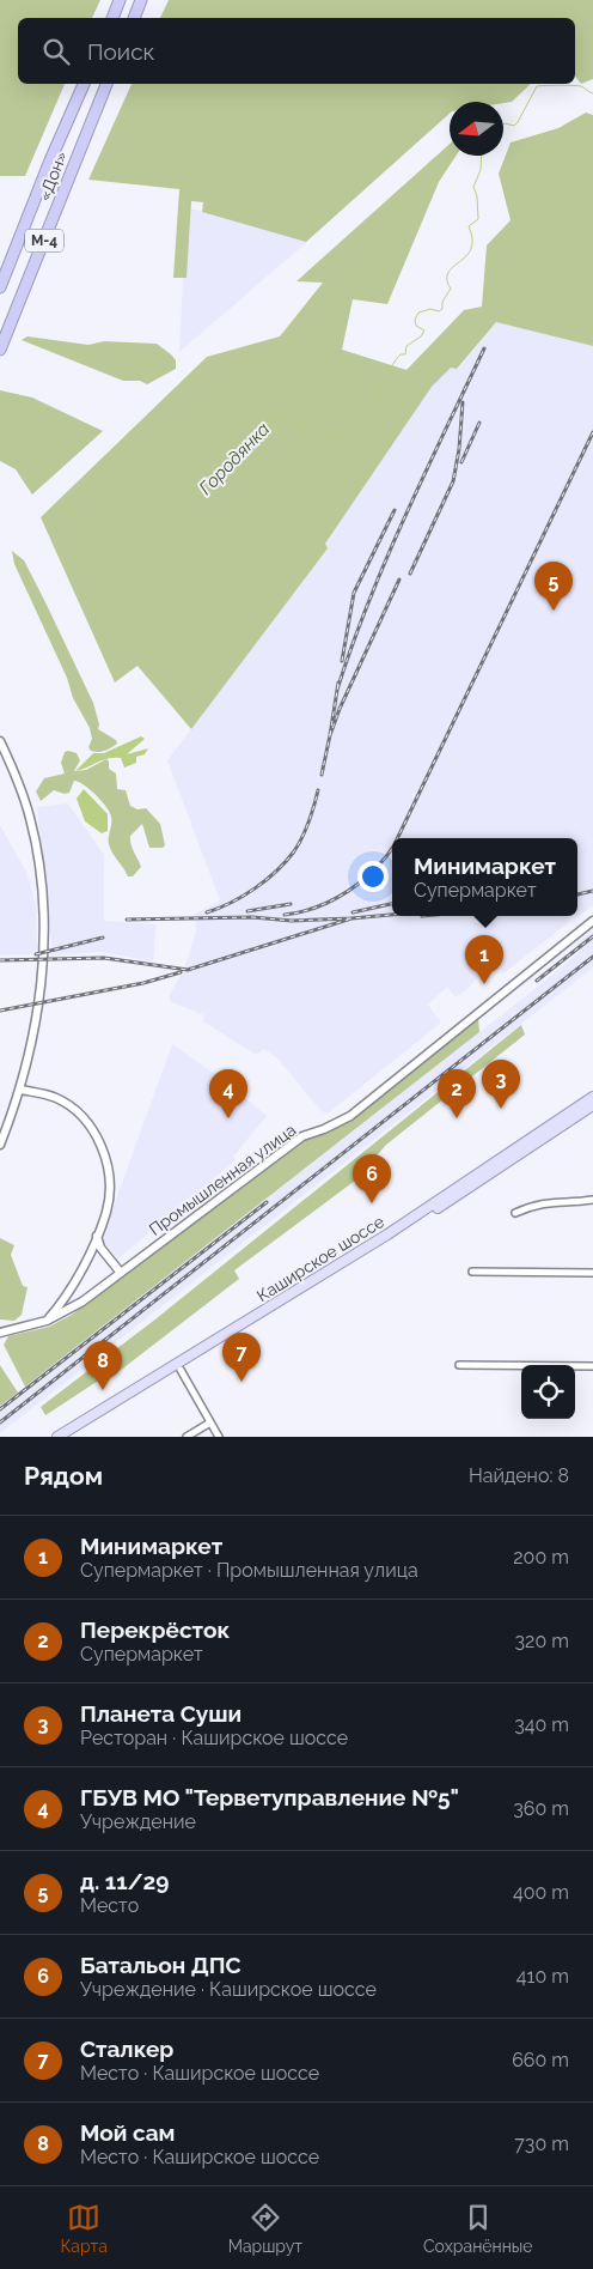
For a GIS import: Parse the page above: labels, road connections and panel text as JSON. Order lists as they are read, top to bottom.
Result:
{
  "streets": {
    "highway": ["«Дон»", "М-4"],
    "main road": ["Каширское шоссе"],
    "street": ["Промышленная улица"]
  },
  "water": ["Городянка"],
  "north": "left",
  "page": {
    "search": "Поиск",
    "pins": [
      "5",
      "1",
      "3",
      "2",
      "4",
      "6",
      "7",
      "8"
    ],
    "popup": ["Минимаркет", "Супермаркет"],
    "heading": ["Рядом", "Найдено: 8"],
    "list": [
      {
        "mark": "1",
        "name": "Минимаркет",
        "note": "Супермаркет · Промышленная улица",
        "value": "200 m"
      },
      {
        "mark": "2",
        "name": "Перекрёсток",
        "note": "Супермаркет",
        "value": "320 m"
      },
      {
        "mark": "3",
        "name": "Планета Суши",
        "note": "Ресторан · Каширское шоссе",
        "value": "340 m"
      },
      {
        "mark": "4",
        "name": "ГБУВ МО \"Терветуправление №5\"",
        "note": "Учреждение",
        "value": "360 m"
      },
      {
        "mark": "5",
        "name": "д. 11/29",
        "note": "Место",
        "value": "400 m"
      },
      {
        "mark": "6",
        "name": "Батальон ДПС",
        "note": "Учреждение · Каширское шоссе",
        "value": "410 m"
      },
      {
        "mark": "7",
        "name": "Сталкер",
        "note": "Место · Каширское шоссе",
        "value": "660 m"
      },
      {
        "mark": "8",
        "name": "Мой сам",
        "note": "Место · Каширское шоссе",
        "value": "730 m"
      }
    ],
    "nav": ["Карта", "Маршрут", "Сохранённые"]
  }
}
